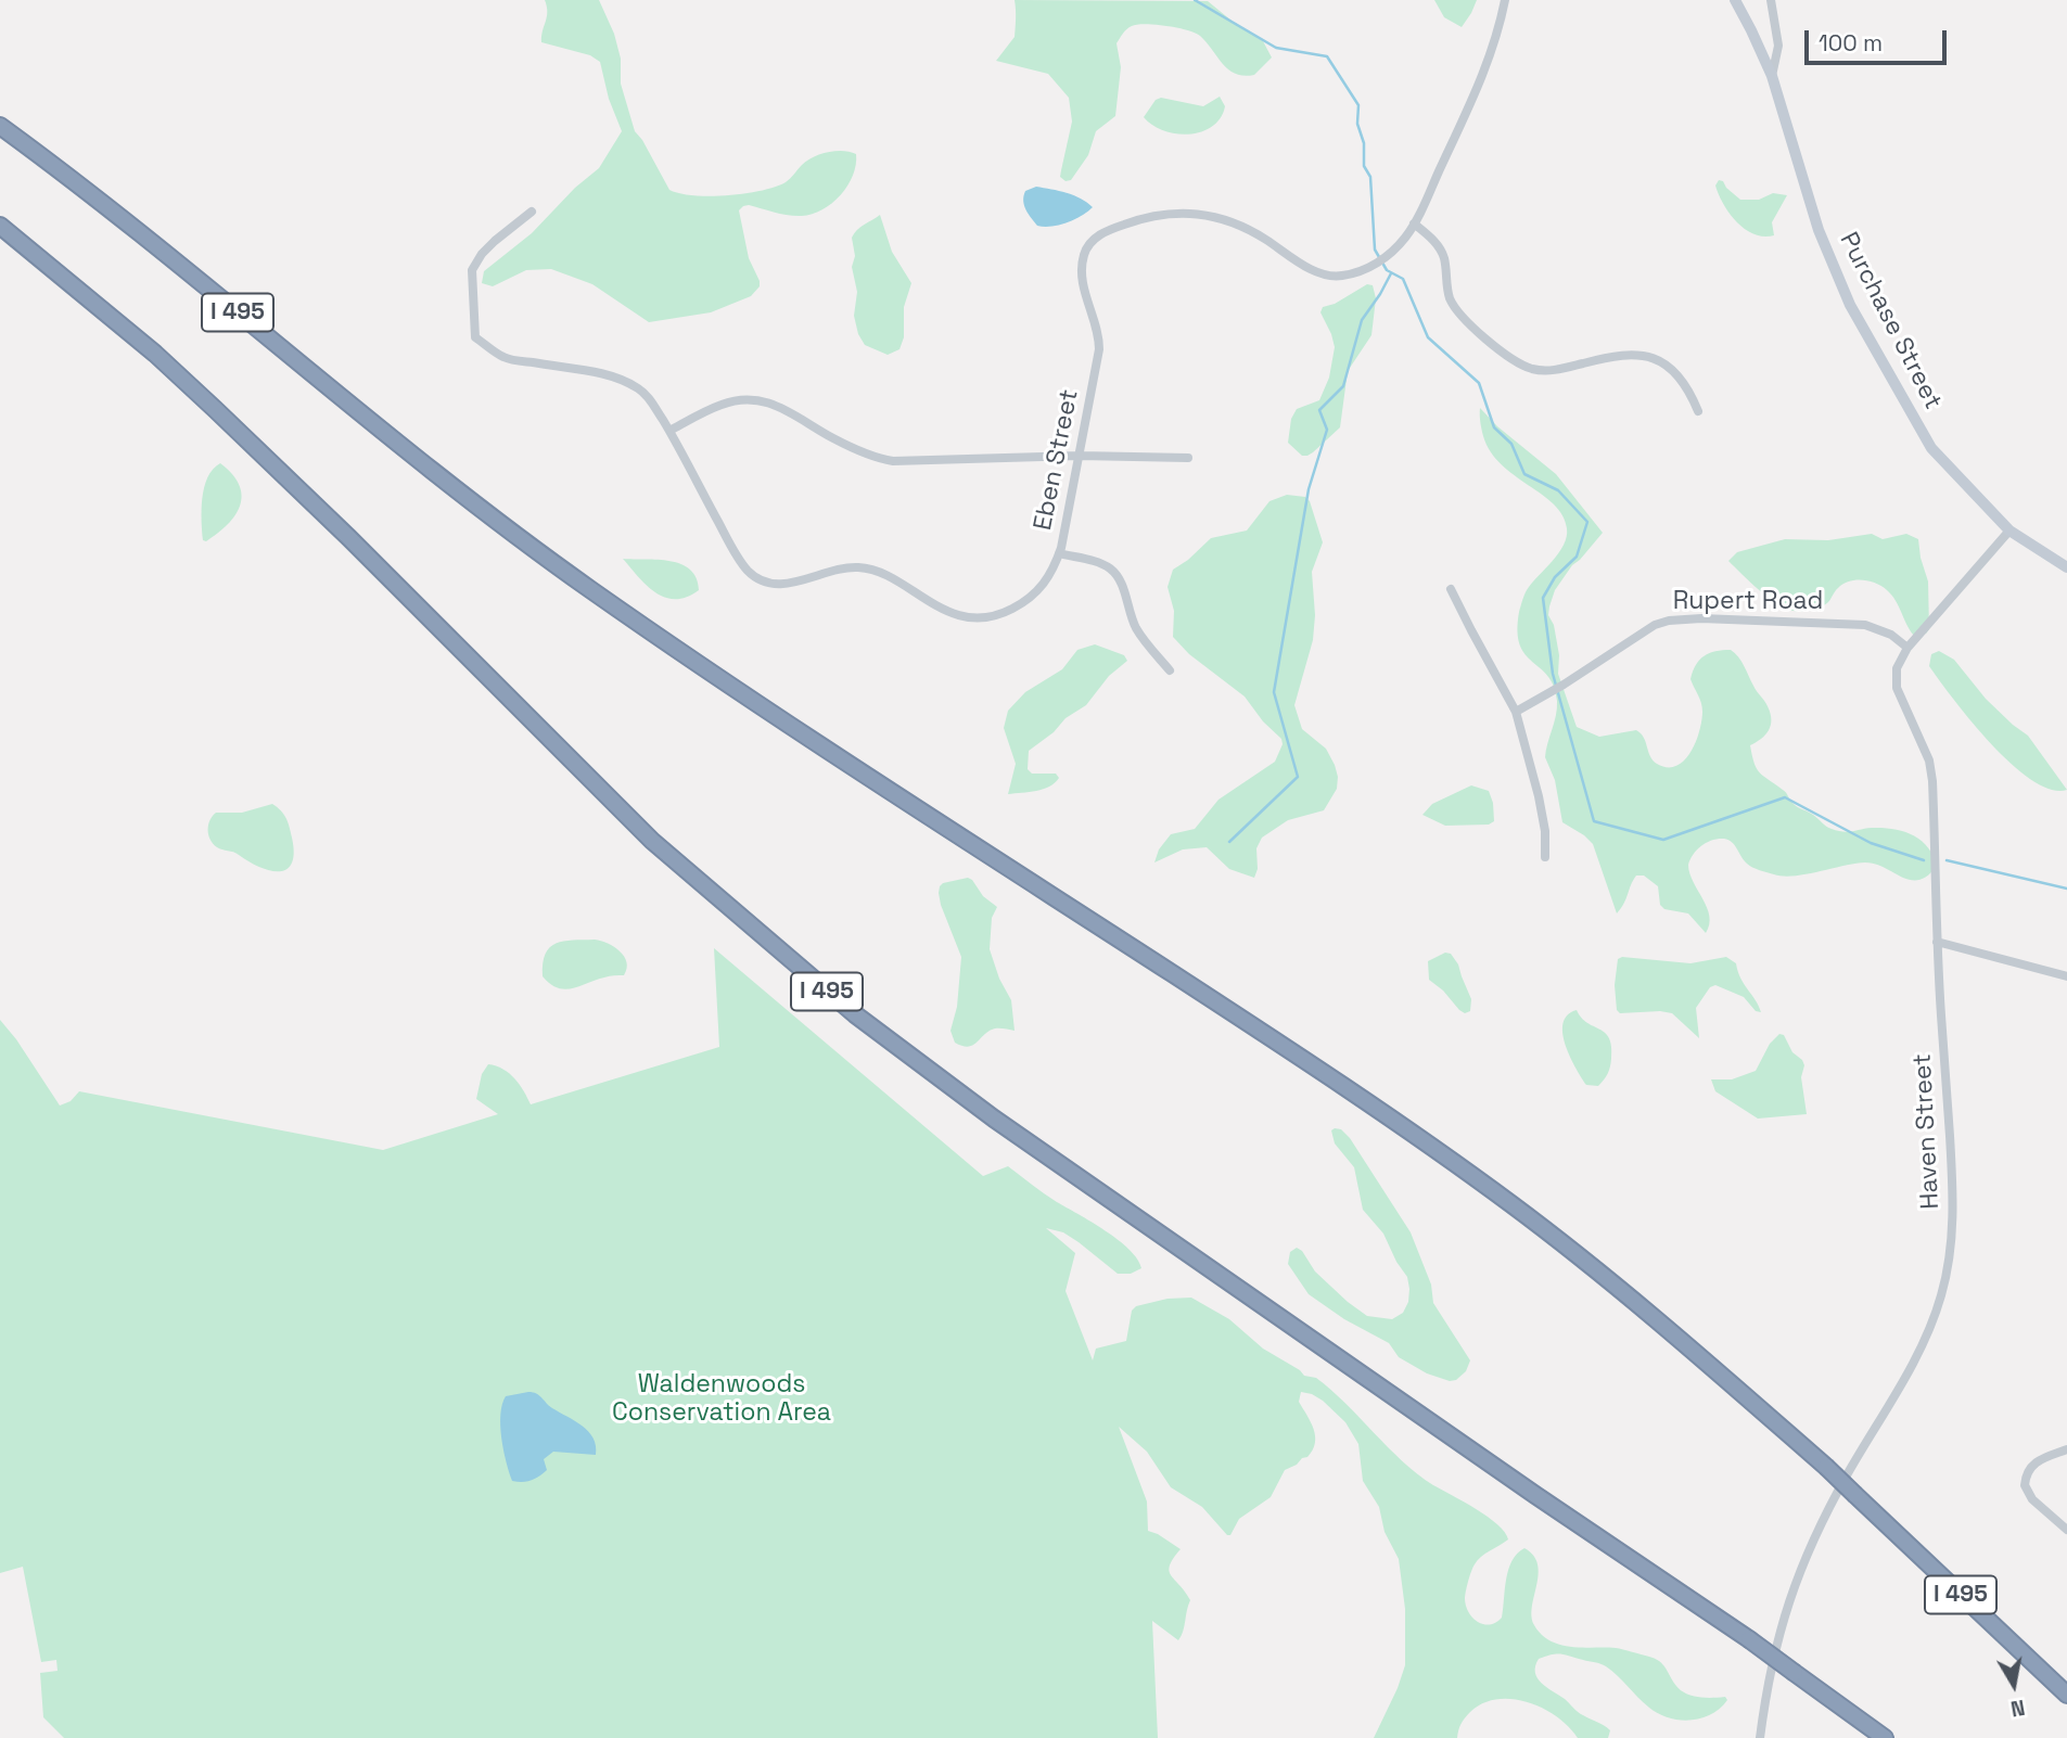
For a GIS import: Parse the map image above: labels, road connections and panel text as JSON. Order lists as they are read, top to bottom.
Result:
{
  "streets": {
    "highway": ["I 495"],
    "main road": ["Purchase Street"],
    "street": ["Eben Street", "Rupert Road", "Haven Street"]
  },
  "crossings": [
    ["Purchase Street", "Haven Street"],
    ["Rupert Road", "Haven Street"]
  ],
  "parks": ["Waldenwoods Conservation Area"],
  "scale_bar": "100 m",
  "north": "bottom"
}
